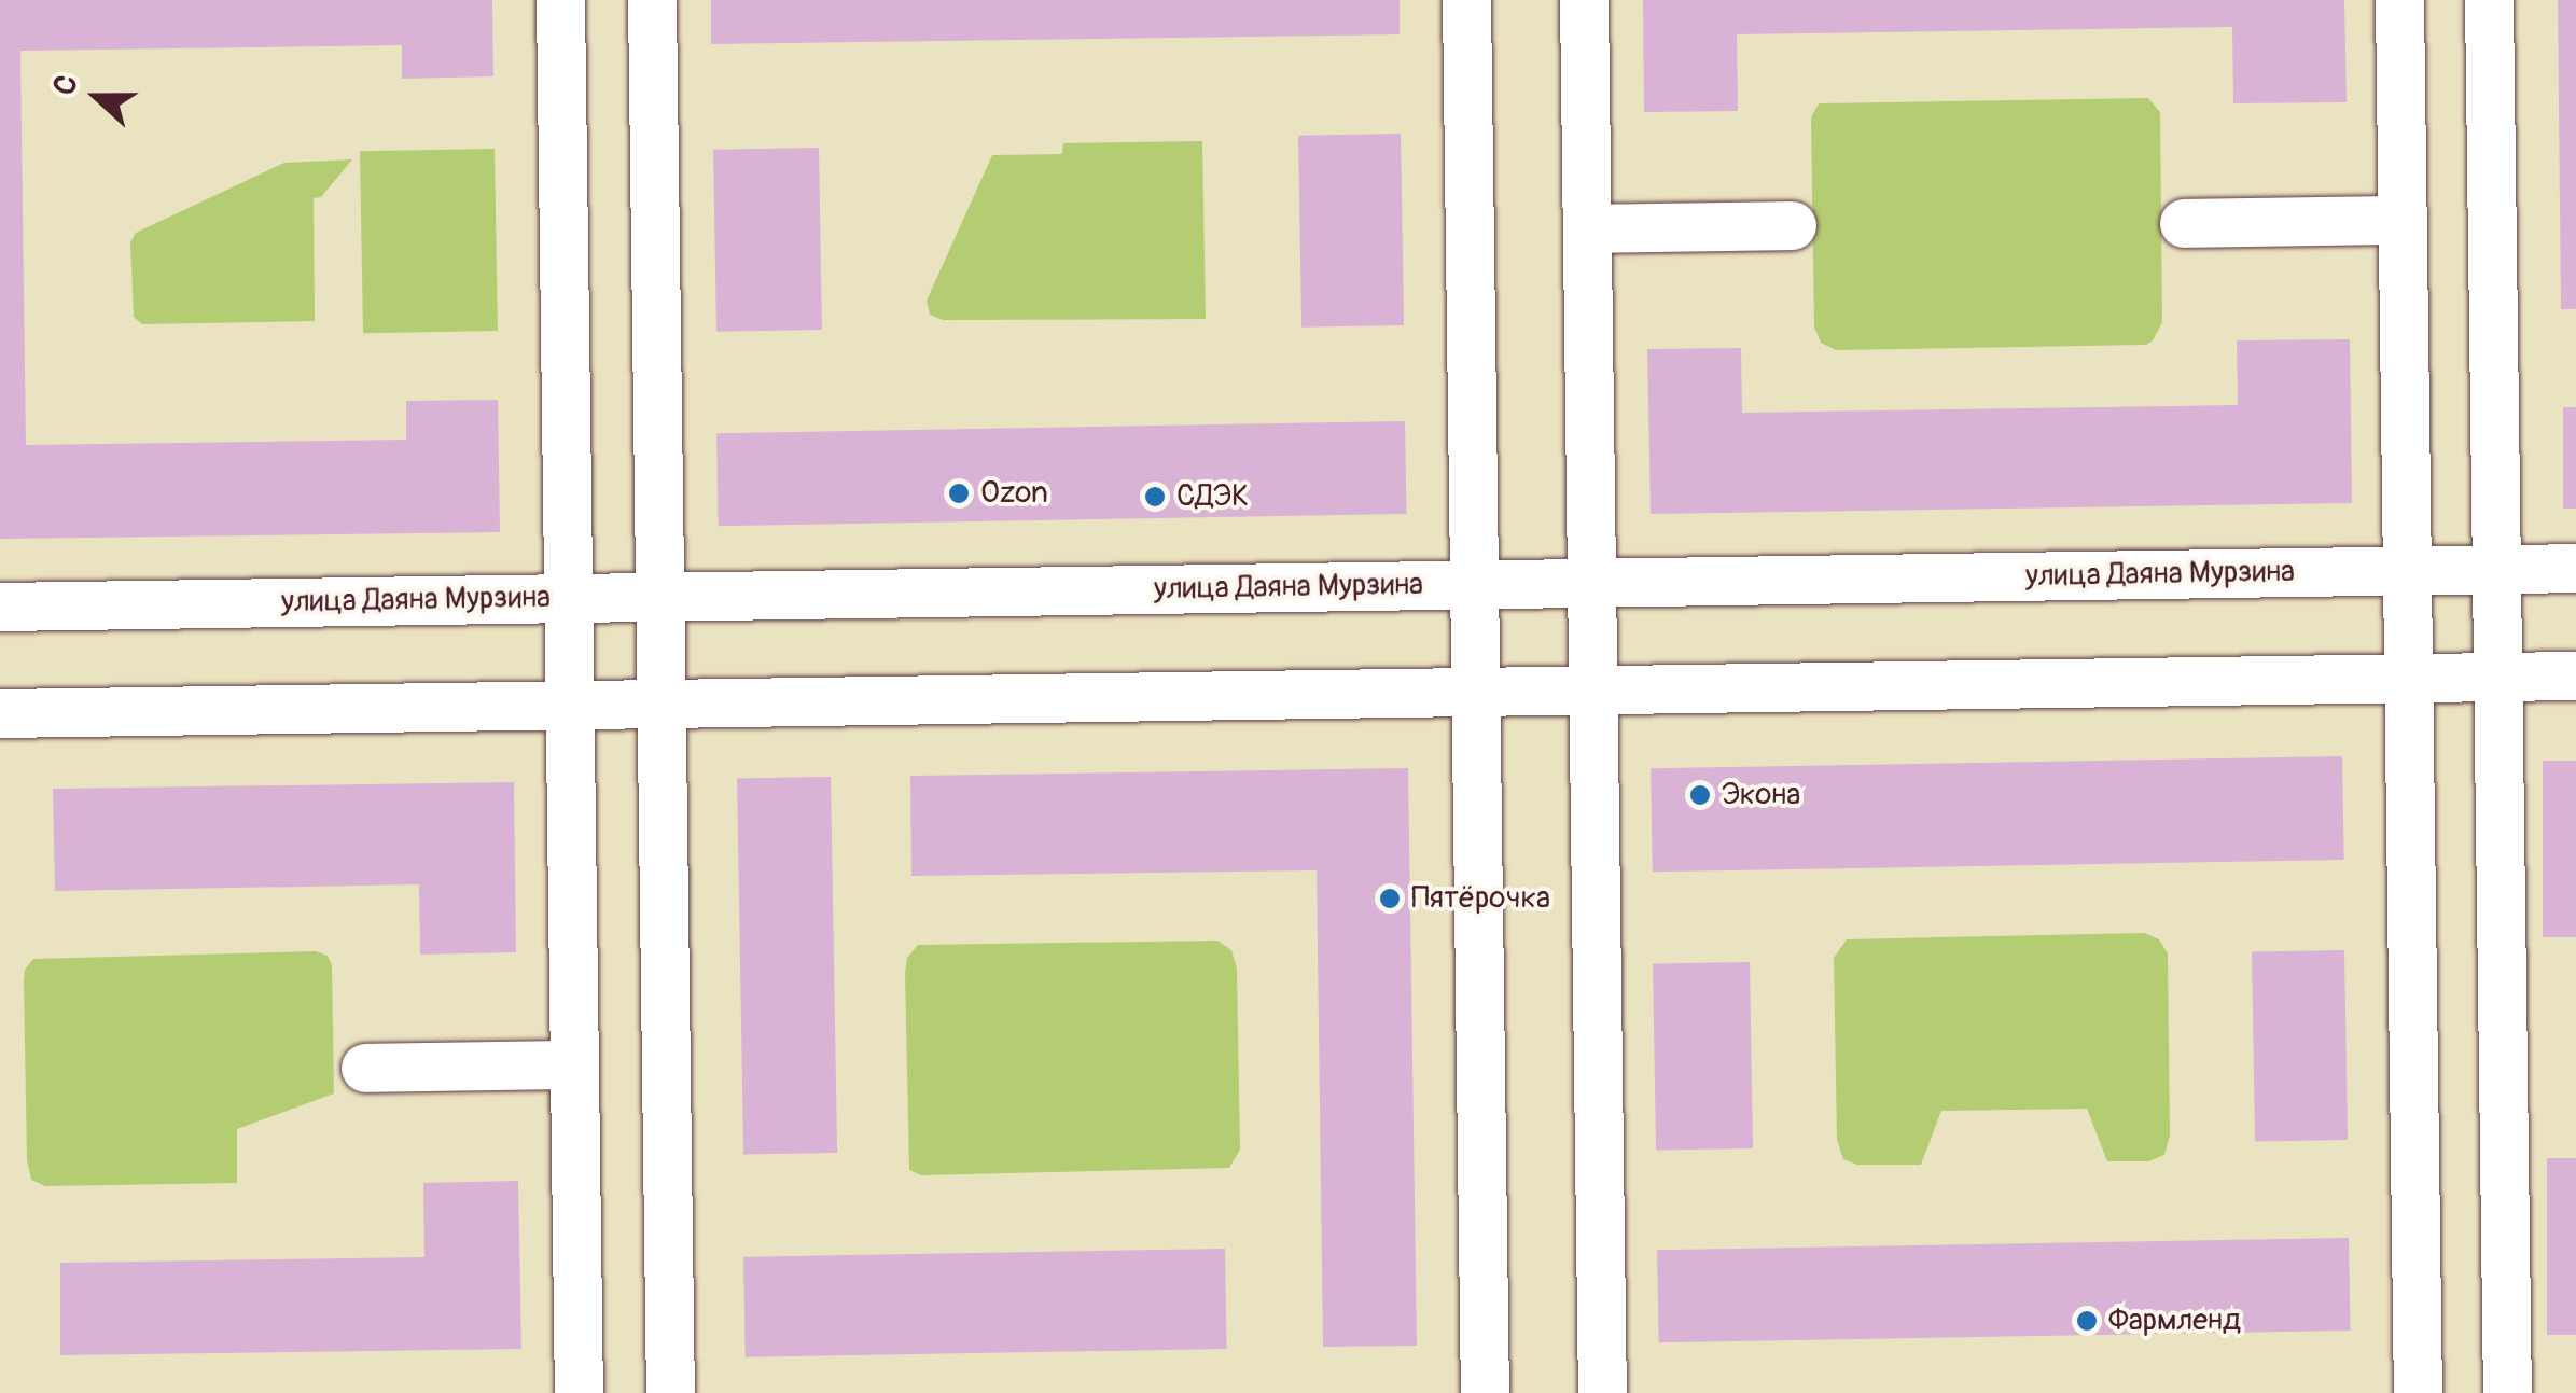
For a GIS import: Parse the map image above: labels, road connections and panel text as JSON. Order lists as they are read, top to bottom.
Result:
{
  "streets": {
    "street": ["улица Даяна Мурзина"]
  },
  "places": [
    "Ozon",
    "СДЭК",
    "Экона",
    "Пятёрочка",
    "Фармленд"
  ],
  "north": "left"
}
